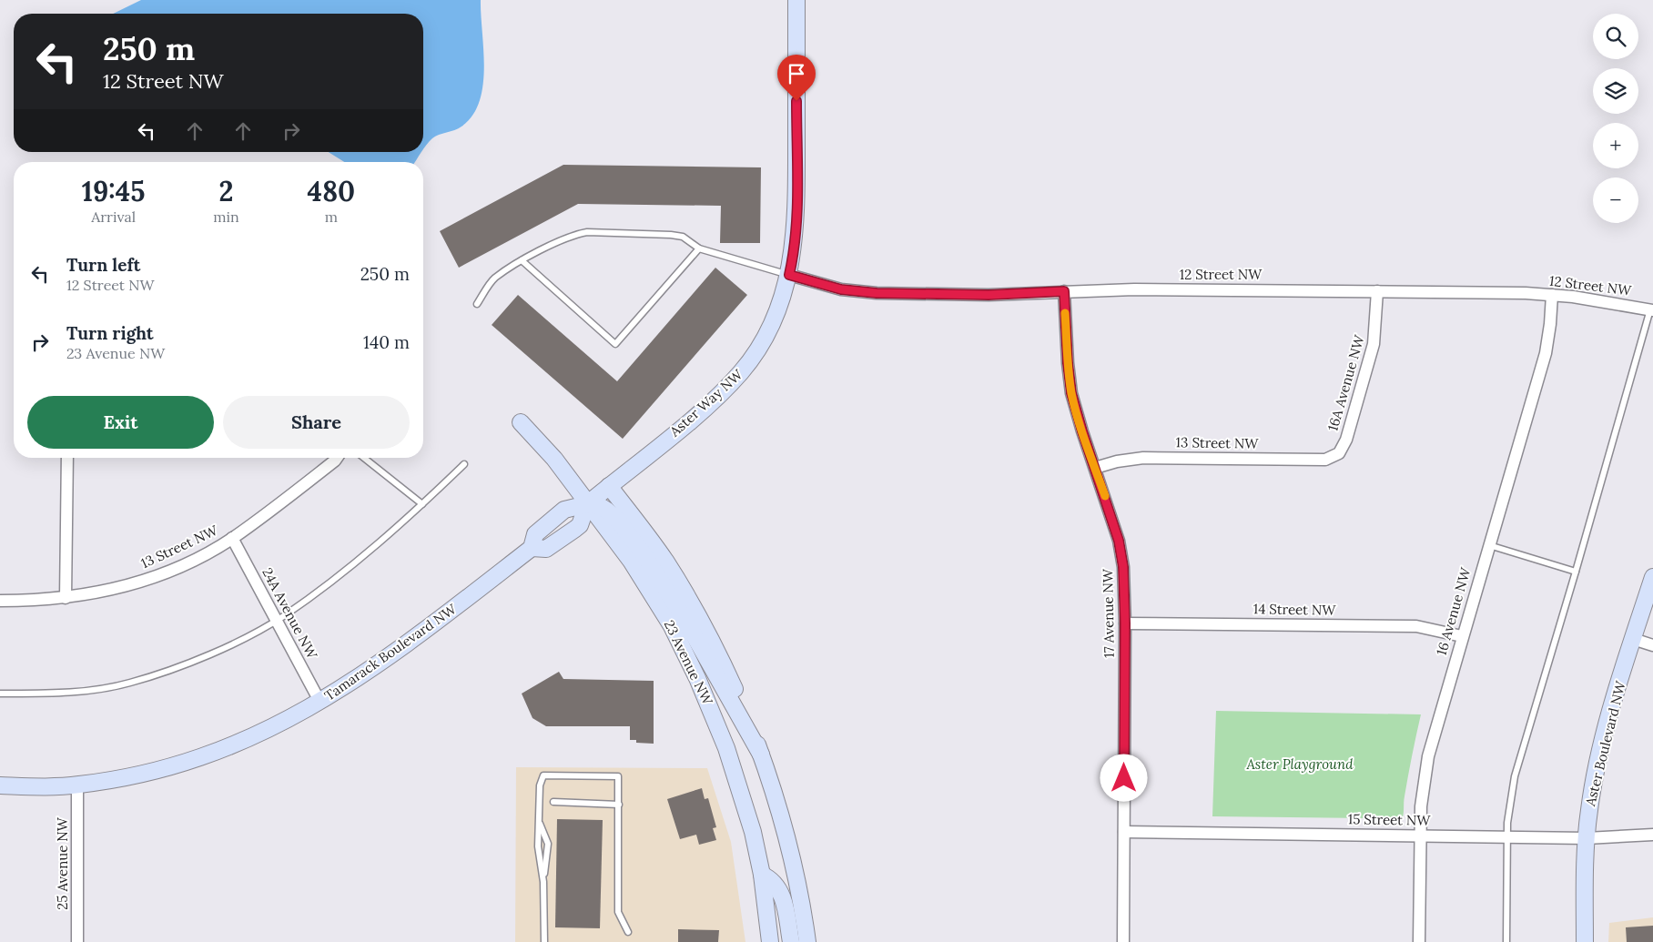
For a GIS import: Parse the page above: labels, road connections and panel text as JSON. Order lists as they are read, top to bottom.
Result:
{
  "streets": {
    "street": [
      "12 Street NW",
      "16A Avenue NW",
      "Aster Way NW",
      "13 Street NW",
      "14 Street NW",
      "16 Avenue NW",
      "24A Avenue NW",
      "17 Avenue NW",
      "Tamarack Boulevard NW",
      "23 Avenue NW",
      "Aster Boulevard NW",
      "15 Street NW",
      "25 Avenue NW"
    ]
  },
  "crossings": [
    ["12 Street NW", "16A Avenue NW"],
    ["12 Street NW", "Aster Way NW"],
    ["12 Street NW", "16 Avenue NW"],
    ["12 Street NW", "17 Avenue NW"],
    ["16A Avenue NW", "13 Street NW"],
    ["Aster Way NW", "Tamarack Boulevard NW"],
    ["Aster Way NW", "23 Avenue NW"],
    ["13 Street NW", "24A Avenue NW"],
    ["13 Street NW", "17 Avenue NW"],
    ["14 Street NW", "16 Avenue NW"],
    ["14 Street NW", "17 Avenue NW"],
    ["16 Avenue NW", "15 Street NW"],
    ["24A Avenue NW", "Tamarack Boulevard NW"],
    ["17 Avenue NW", "15 Street NW"],
    ["Tamarack Boulevard NW", "23 Avenue NW"],
    ["Tamarack Boulevard NW", "25 Avenue NW"],
    ["Aster Boulevard NW", "15 Street NW"]
  ],
  "parks": ["Aster Playground"],
  "page": {
    "map_buttons": ["+", "−"],
    "turn": ["250 m", "12 Street NW"],
    "eta": [
      "19:45",
      "Arrival",
      "2",
      "min",
      "480",
      "m"
    ],
    "list": [
      {
        "name": "Turn left",
        "note": "12 Street NW",
        "value": "250 m"
      },
      {
        "name": "Turn right",
        "note": "23 Avenue NW",
        "value": "140 m"
      }
    ],
    "buttons": ["Exit", "Share"]
  }
}
